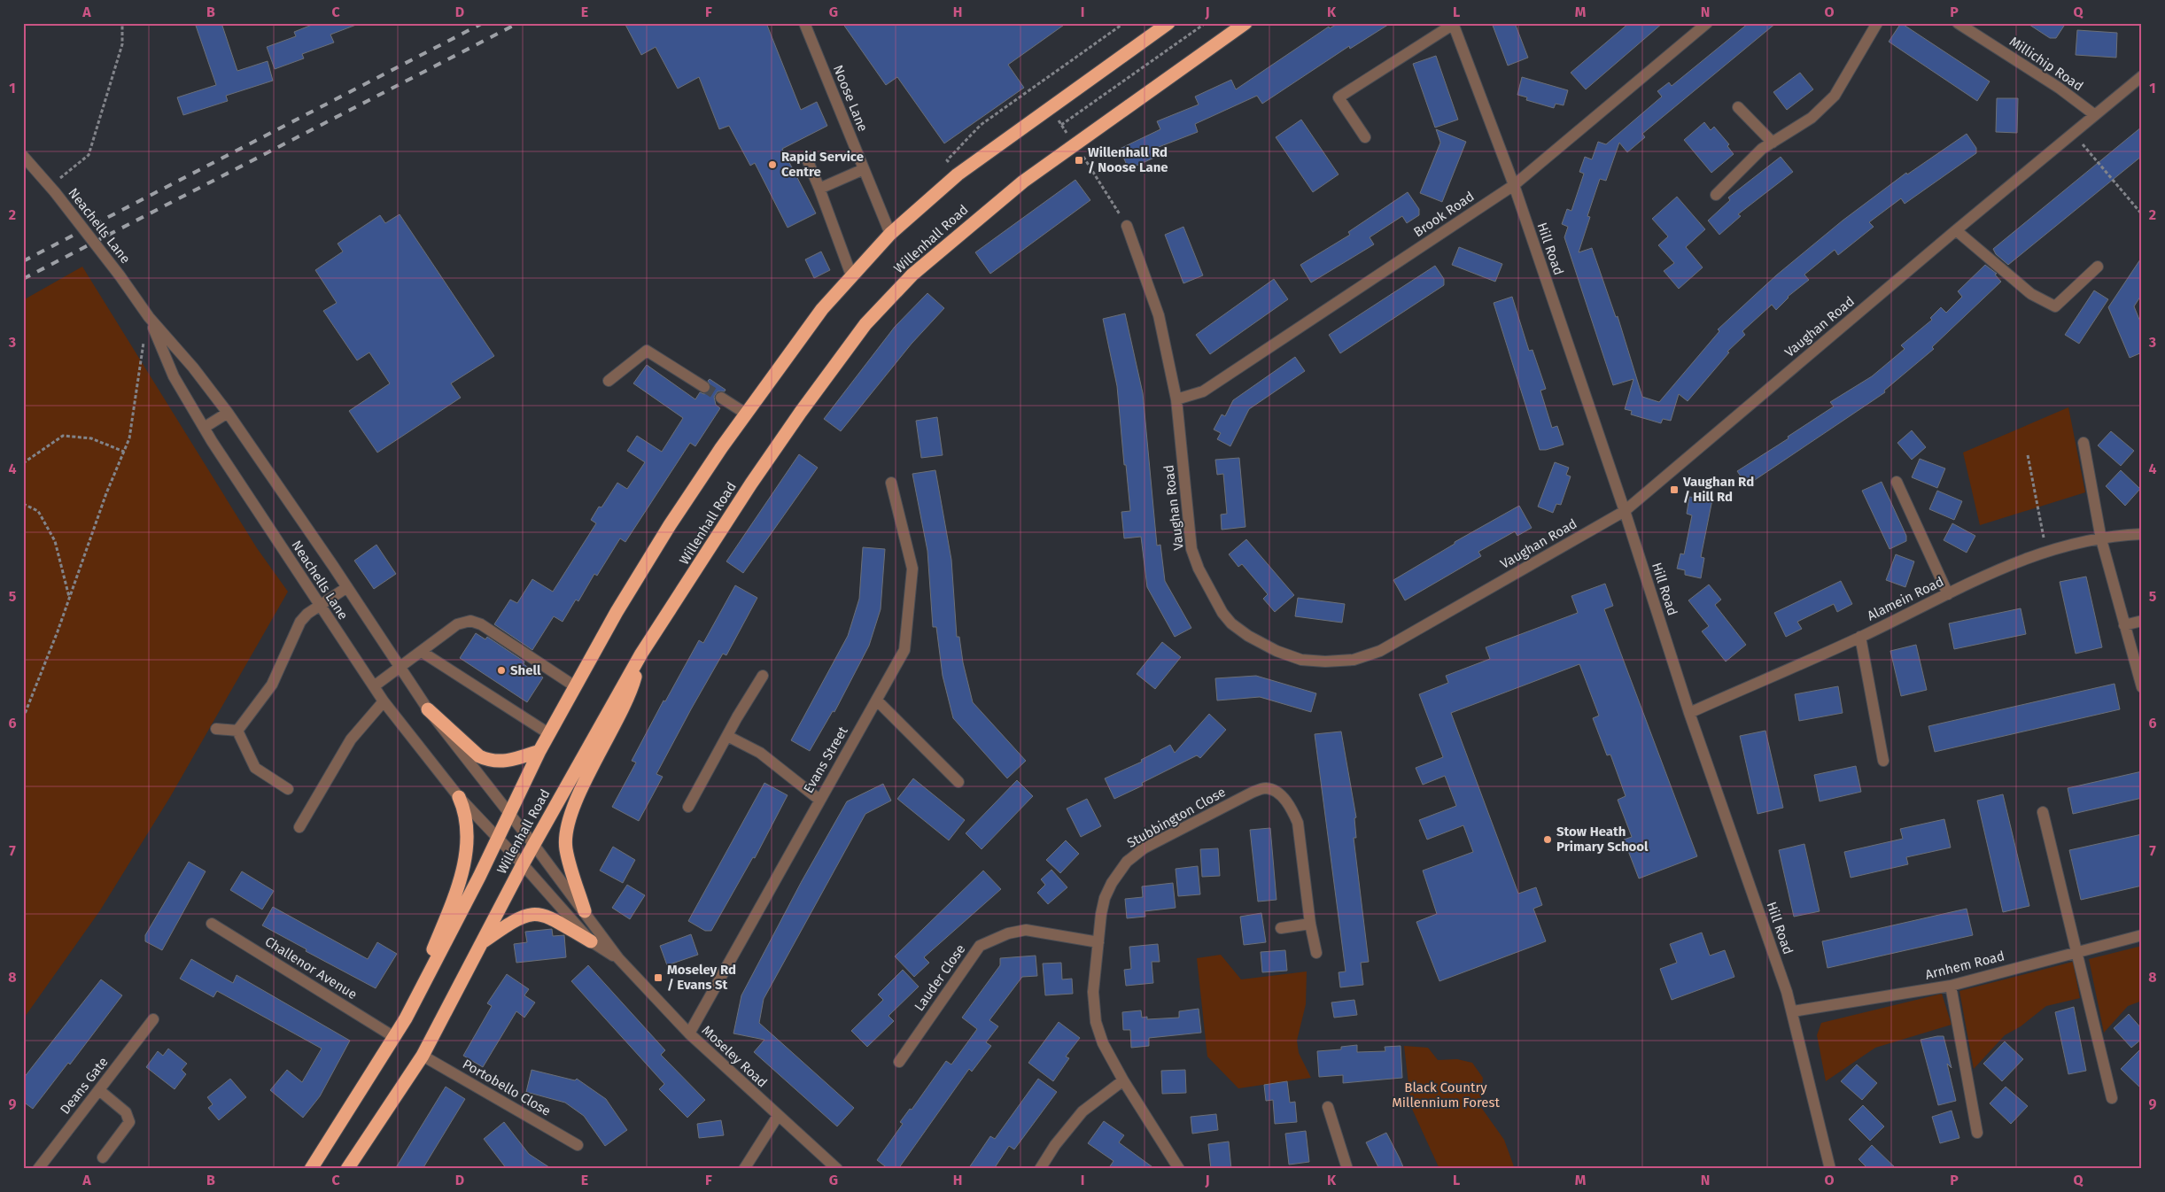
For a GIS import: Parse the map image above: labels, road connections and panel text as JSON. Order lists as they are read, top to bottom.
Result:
{
  "streets": {
    "highway": ["Willenhall Road"],
    "street": [
      "Millichip Road",
      "Noose Lane",
      "Brook Road",
      "Neachells Lane",
      "Hill Road",
      "Vaughan Road",
      "Alamein Road",
      "Evans Street",
      "Stubbington Close",
      "Arnhem Road",
      "Challenor Avenue",
      "Lauder Close",
      "Moseley Road",
      "Deans Gate",
      "Portobello Close"
    ]
  },
  "crossings": [
    ["Millichip Road", "Vaughan Road"],
    ["Noose Lane", "Willenhall Road"],
    ["Brook Road", "Hill Road"],
    ["Brook Road", "Vaughan Road"],
    ["Neachells Lane", "Willenhall Road"],
    ["Neachells Lane", "Moseley Road"],
    ["Willenhall Road", "Challenor Avenue"],
    ["Willenhall Road", "Moseley Road"],
    ["Willenhall Road", "Portobello Close"],
    ["Hill Road", "Vaughan Road"],
    ["Hill Road", "Alamein Road"],
    ["Hill Road", "Arnhem Road"],
    ["Evans Street", "Moseley Road"],
    ["Stubbington Close", "Lauder Close"]
  ],
  "parks": ["Black Country Millennium Forest"],
  "places": {
    "transit": ["Willenhall Rd / Noose Lane", "Vaughan Rd / Hill Rd", "Moseley Rd / Evans St"],
    "other": ["Rapid Service Centre", "Shell", "Stow Heath Primary School"]
  },
  "grid": {
    "columns": [
      "A",
      "B",
      "C",
      "D",
      "E",
      "F",
      "G",
      "H",
      "I",
      "J",
      "K",
      "L",
      "M",
      "N",
      "O",
      "P",
      "Q"
    ],
    "rows": [
      "1",
      "2",
      "3",
      "4",
      "5",
      "6",
      "7",
      "8",
      "9"
    ]
  }
}
